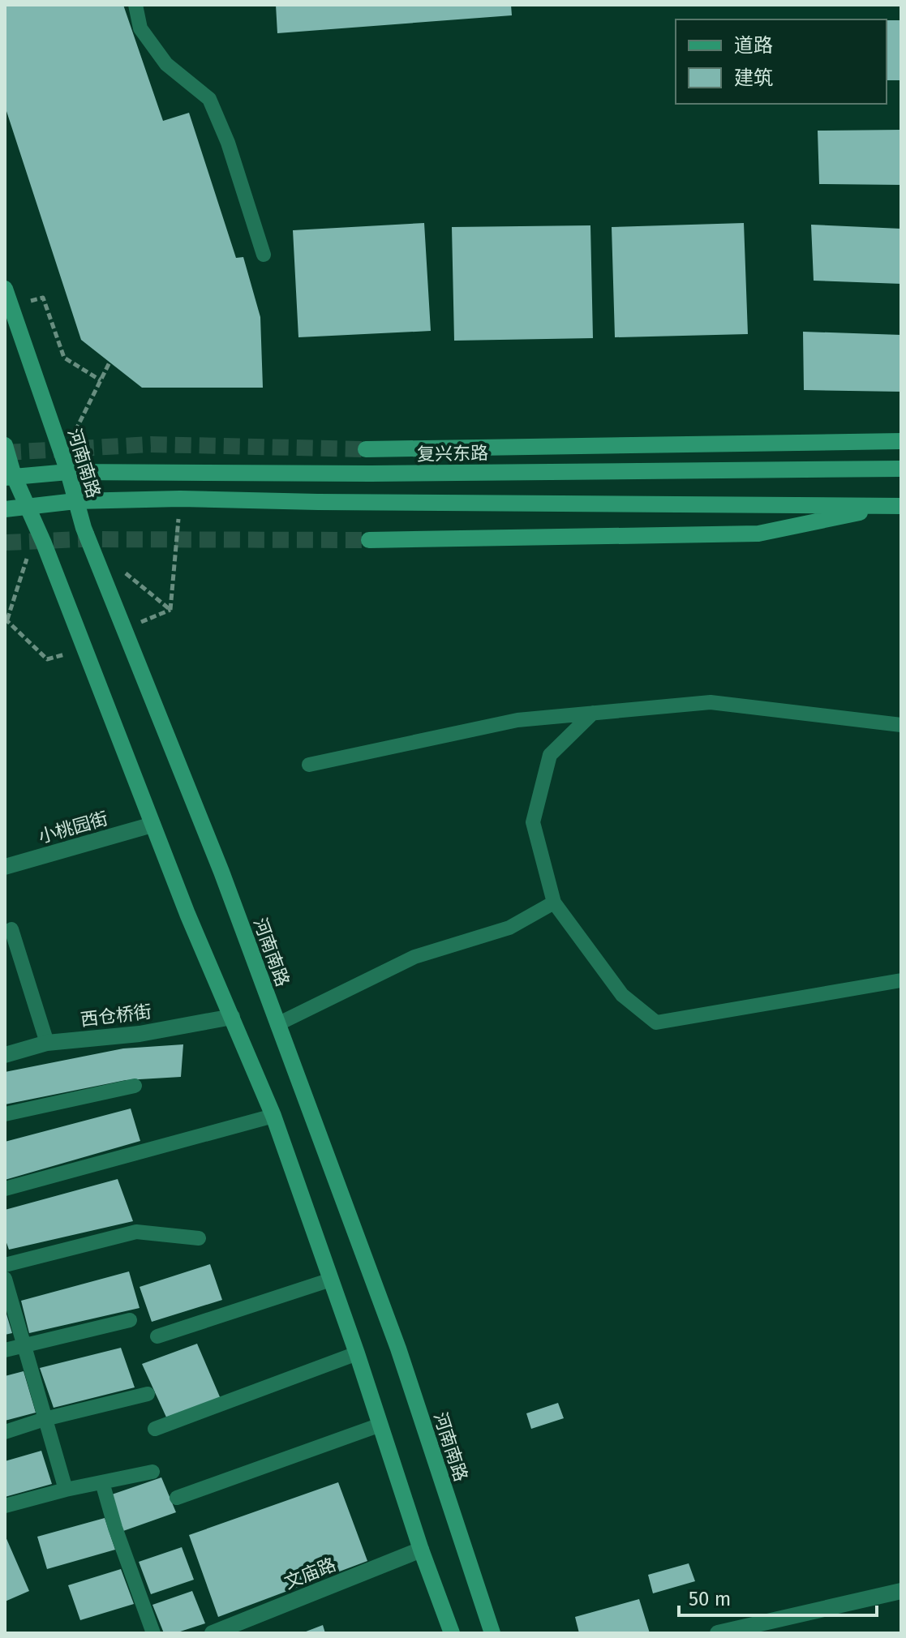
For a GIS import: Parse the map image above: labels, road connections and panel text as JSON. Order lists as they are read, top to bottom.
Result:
{
  "streets": {
    "main road": ["复兴东路", "河南南路"],
    "street": ["小桃园街", "西仓桥街", "文庙路"]
  },
  "crossings": [
    ["复兴东路", "河南南路"]
  ],
  "legend": ["道路", "建筑"],
  "scale_bar": "50 m"
}
